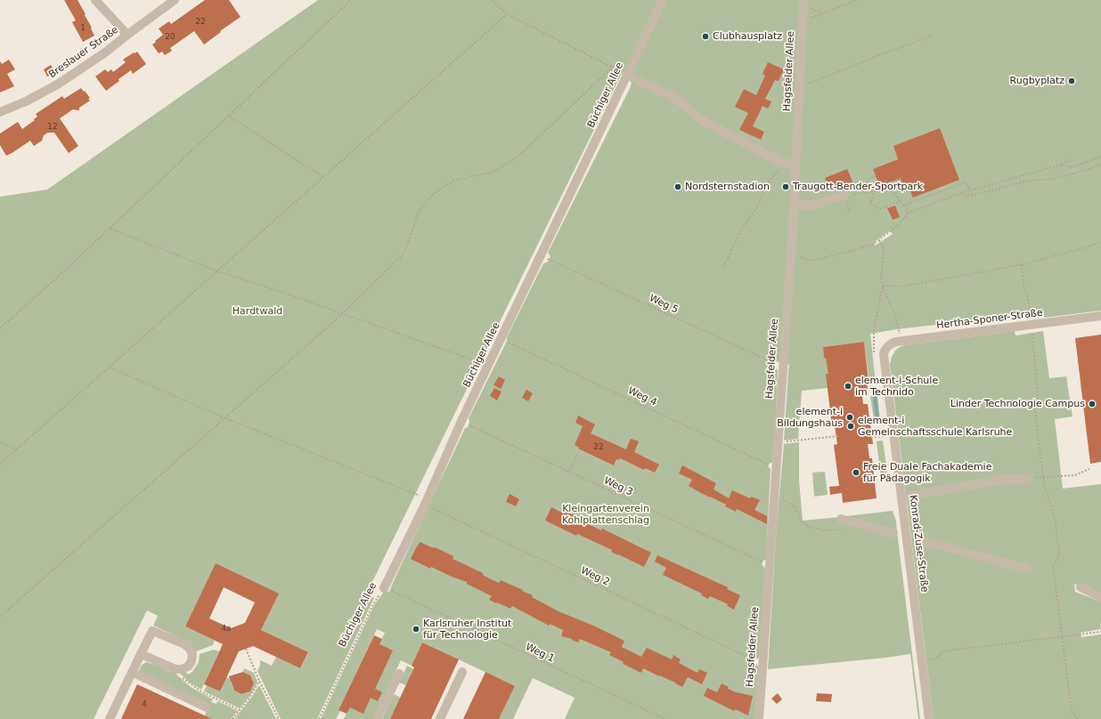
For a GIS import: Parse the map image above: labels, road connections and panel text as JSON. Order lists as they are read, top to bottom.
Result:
{
  "streets": {
    "street": [
      "Breslauer Straße",
      "Hagsfelder Allee",
      "Büchiger Allee",
      "Hertha-Sponer-Straße",
      "Konrad-Zuse-Straße"
    ],
    "path": [
      "Weg 5",
      "Weg 4",
      "Weg 3",
      "Weg 2",
      "Weg 1"
    ]
  },
  "crossings": [
    ["Hagsfelder Allee", "Weg 4"],
    ["Büchiger Allee", "Weg 4"],
    ["Büchiger Allee", "Weg 2"],
    ["Büchiger Allee", "Weg 1"],
    ["Hertha-Sponer-Straße", "Konrad-Zuse-Straße"]
  ],
  "parks": ["Hardtwald", "Kleingartenverein Kohlplattenschlag"],
  "places": [
    "Clubhausplatz",
    "Rugbyplatz",
    "Nordsternstadion",
    "Traugott-Bender-Sportpark",
    "element-i-Schule im Technido",
    "Linder Technologie Campus",
    "element-i Bildungshaus",
    "element-i Gemeinschaftsschule Karlsruhe",
    "Freie Duale Fachakademie für Pädagogik",
    "Karlsruher Institut für Technologie"
  ],
  "house_numbers": [
    "22",
    "1",
    "20",
    "12",
    "22",
    "4a",
    "4"
  ]
}
